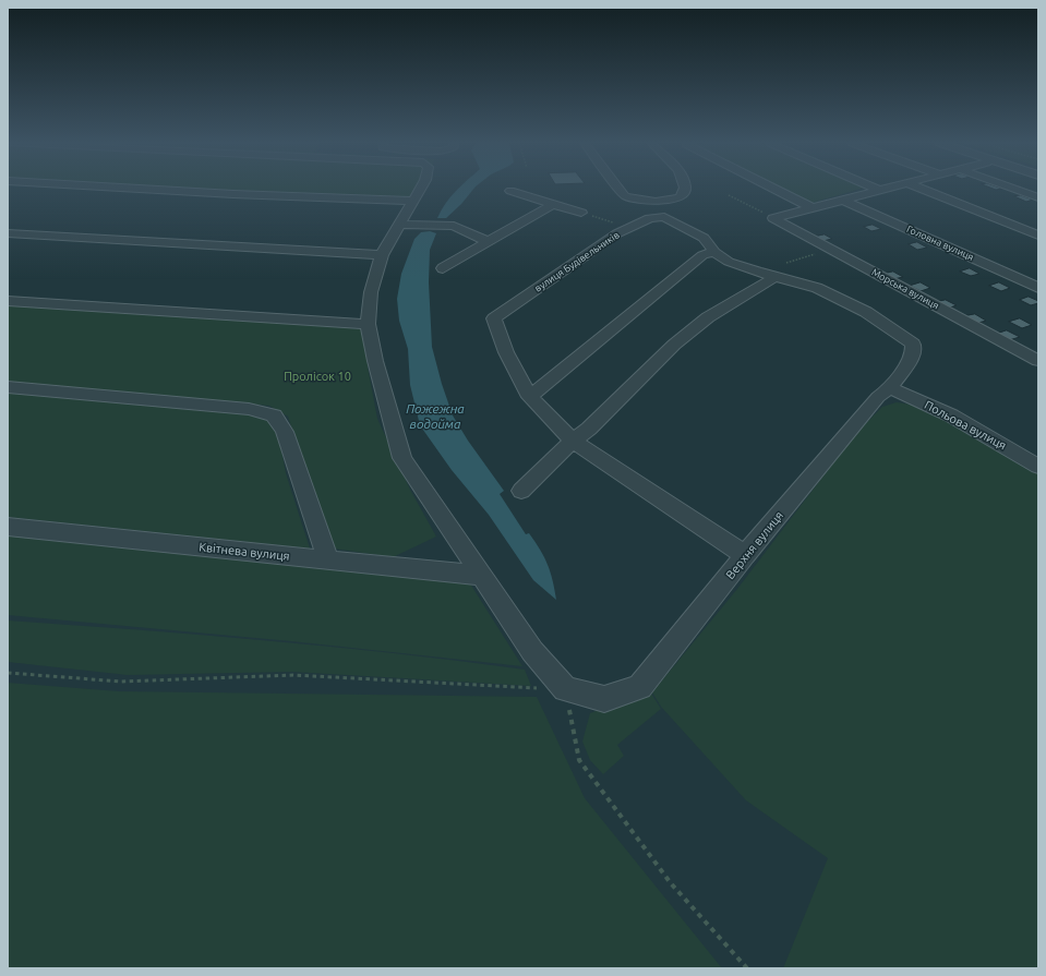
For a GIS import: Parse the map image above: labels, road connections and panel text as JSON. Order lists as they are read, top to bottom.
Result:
{
  "streets": {
    "street": [
      "Головна вулиця",
      "вулиця Будівельників",
      "Морська вулиця",
      "Польова вулиця",
      "Верхня вулиця",
      "Квітнева вулиця"
    ]
  },
  "crossings": [
    ["Польова вулиця", "Верхня вулиця"]
  ],
  "water": ["Пожежна водойма"],
  "parks": ["Пролісок 10"]
}
